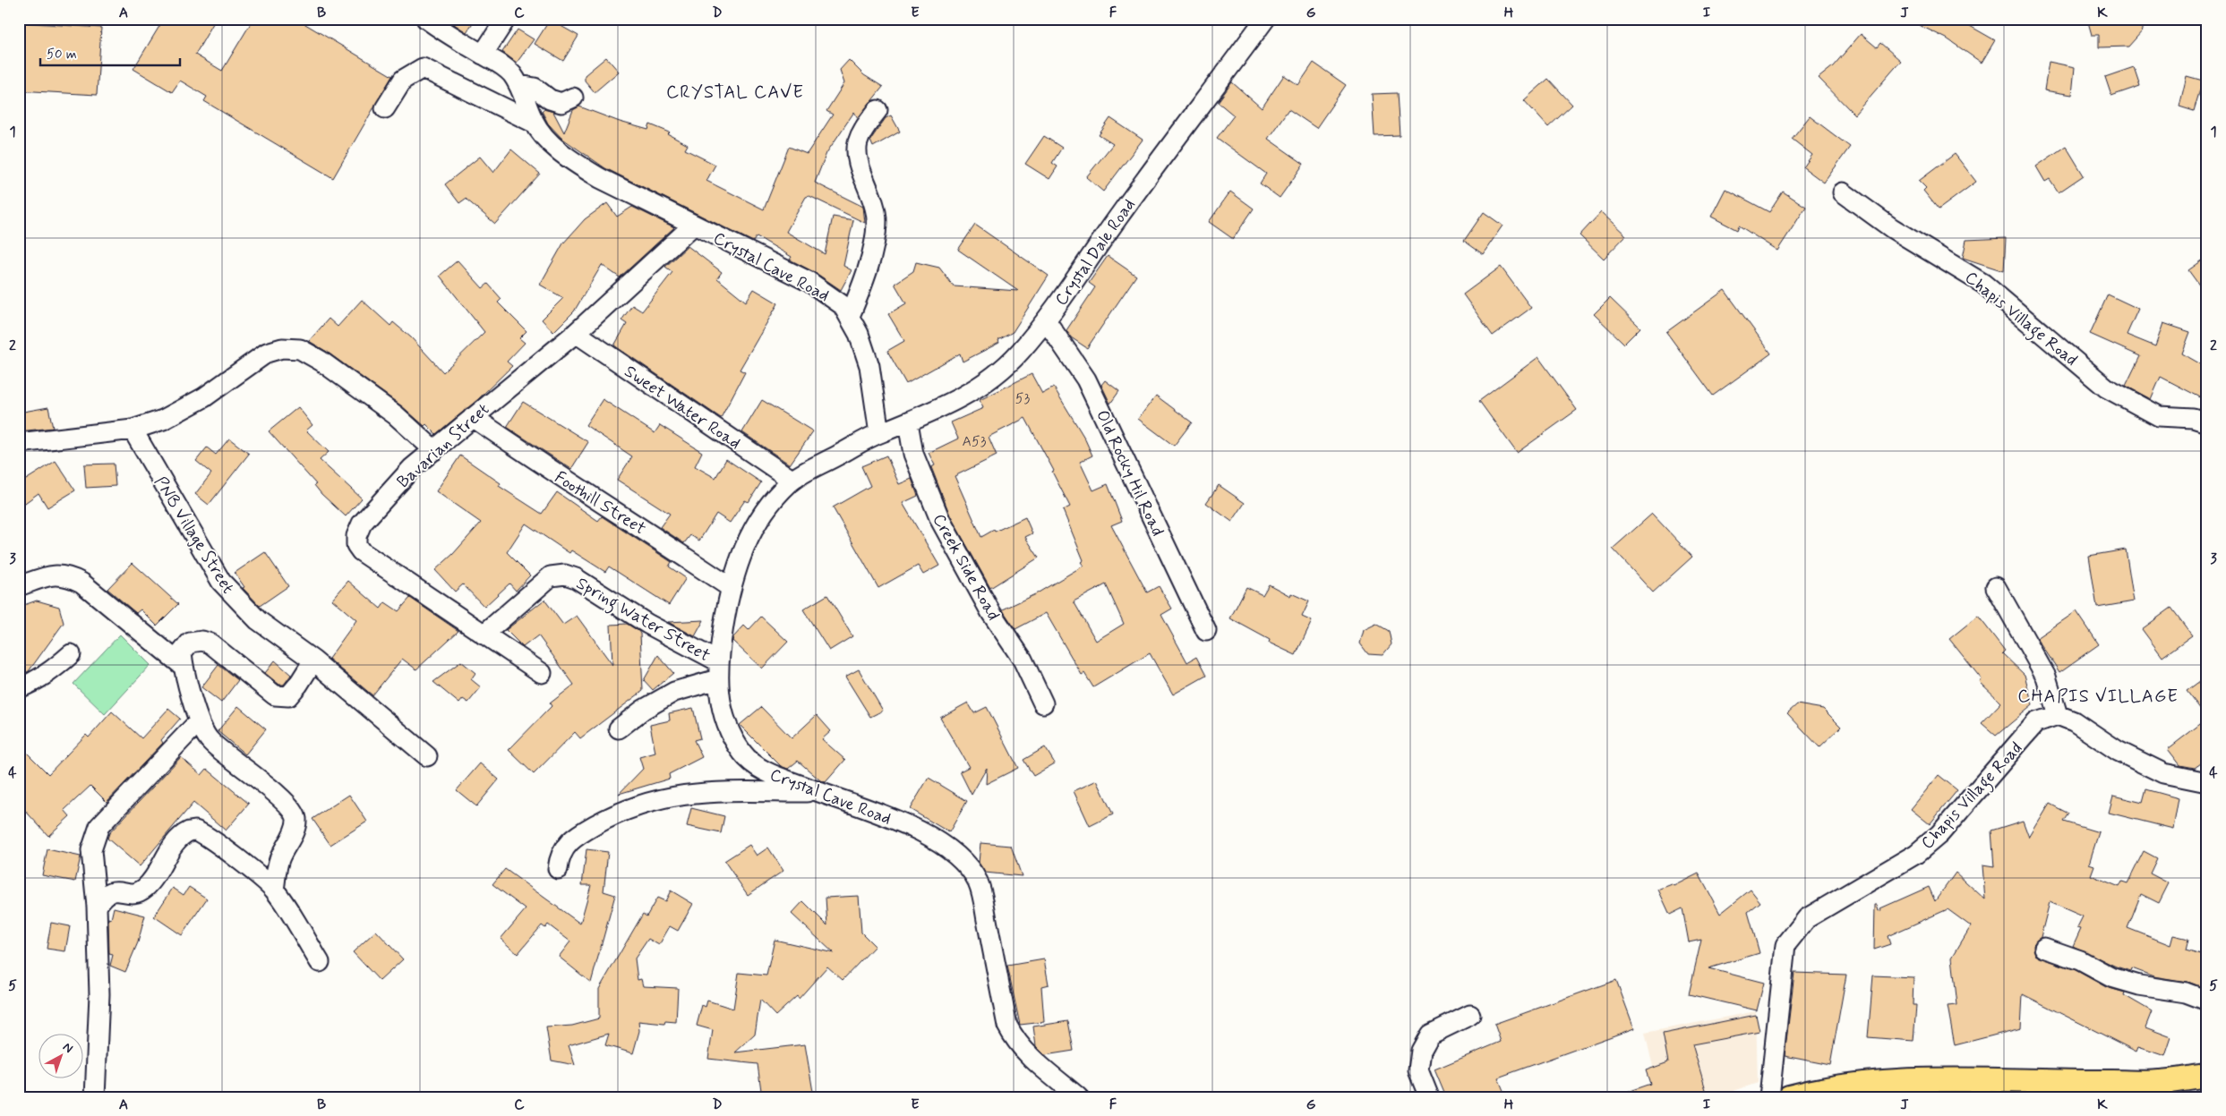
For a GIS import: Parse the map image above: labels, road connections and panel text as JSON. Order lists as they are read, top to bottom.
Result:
{
  "streets": {
    "street": [
      "Crystal Dale Road",
      "Crystal Cave Road",
      "Chapis Village Road",
      "Sweet Water Road",
      "Bavarian Street",
      "Old Rocky Hil Road",
      "Foothill Street",
      "PNB Village Street",
      "Creek Side Road",
      "Spring Water Street"
    ]
  },
  "crossings": [
    ["Crystal Dale Road", "Crystal Cave Road"],
    ["Crystal Dale Road", "Old Rocky Hil Road"],
    ["Crystal Dale Road", "Creek Side Road"],
    ["Crystal Cave Road", "Sweet Water Road"],
    ["Crystal Cave Road", "Bavarian Street"],
    ["Crystal Cave Road", "Foothill Street"],
    ["Crystal Cave Road", "Spring Water Street"],
    ["Sweet Water Road", "Bavarian Street"],
    ["Bavarian Street", "Foothill Street"],
    ["Bavarian Street", "Spring Water Street"]
  ],
  "districts": ["CRYSTAL CAVE", "CHAPIS VILLAGE"],
  "house_numbers": ["53", "A53"],
  "scale_bar": "50 m",
  "north": "top right",
  "grid": {
    "columns": [
      "A",
      "B",
      "C",
      "D",
      "E",
      "F",
      "G",
      "H",
      "I",
      "J",
      "K"
    ],
    "rows": [
      "1",
      "2",
      "3",
      "4",
      "5"
    ]
  }
}
